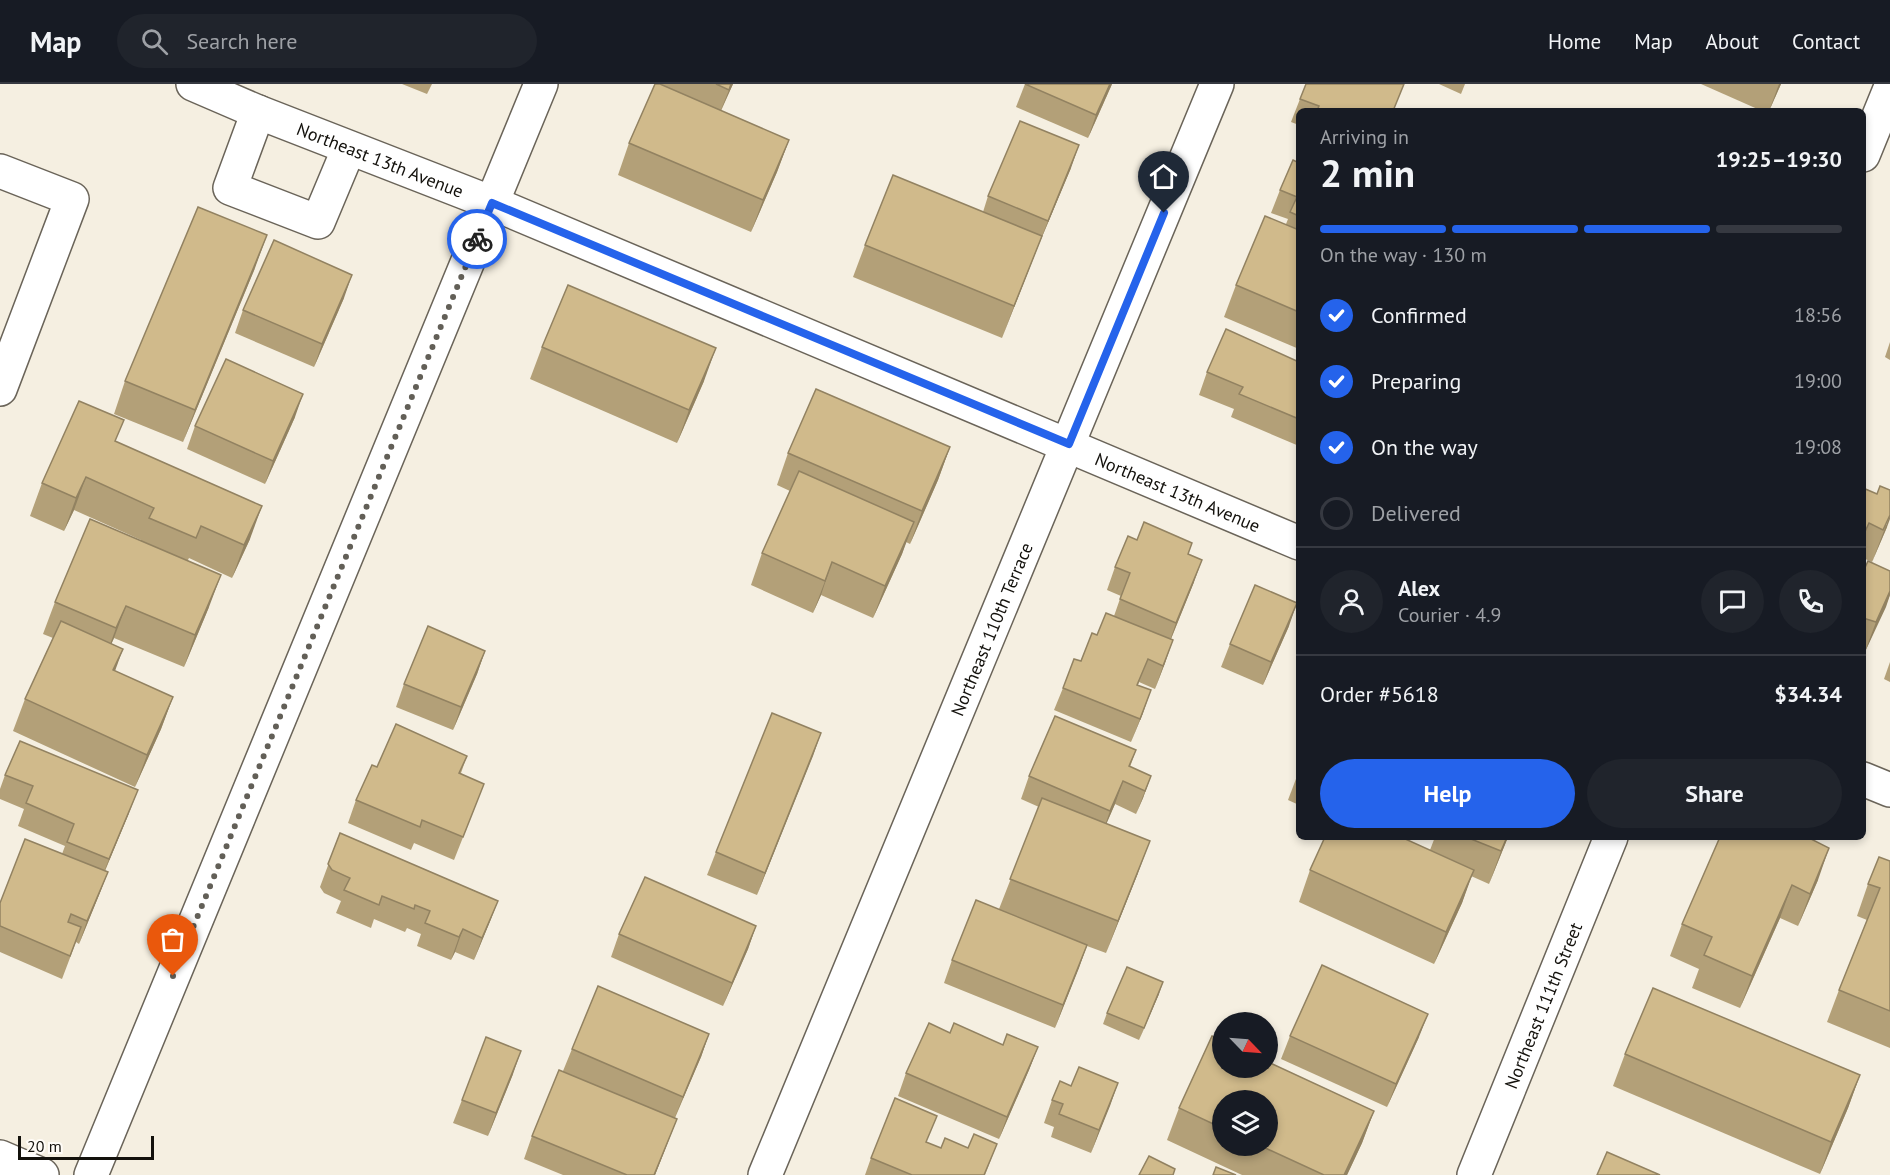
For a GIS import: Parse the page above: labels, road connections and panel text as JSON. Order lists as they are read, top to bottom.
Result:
{
  "streets": {
    "street": ["Northeast 13th Avenue", "Northeast 110th Terrace", "Northeast 111th Street"]
  },
  "crossings": [
    ["Northeast 13th Avenue", "Northeast 110th Terrace"]
  ],
  "scale_bar": "20 m",
  "north": "bottom right",
  "page": {
    "header": "Map",
    "search": "Search here",
    "nav": [
      "Home",
      "Map",
      "About",
      "Contact"
    ],
    "heading": ["2 min", "Arriving in", "19:25–19:30"],
    "panel": [
      "Alex",
      "Courier · 4.9",
      "Order #5618",
      "$34.34"
    ],
    "bar": "On the way · 130 m",
    "list": [
      ["Confirmed", "18:56"],
      ["Preparing", "19:00"],
      ["On the way", "19:08"],
      "Delivered"
    ],
    "buttons": ["Help", "Share"],
    "scale": "20 m"
  }
}
